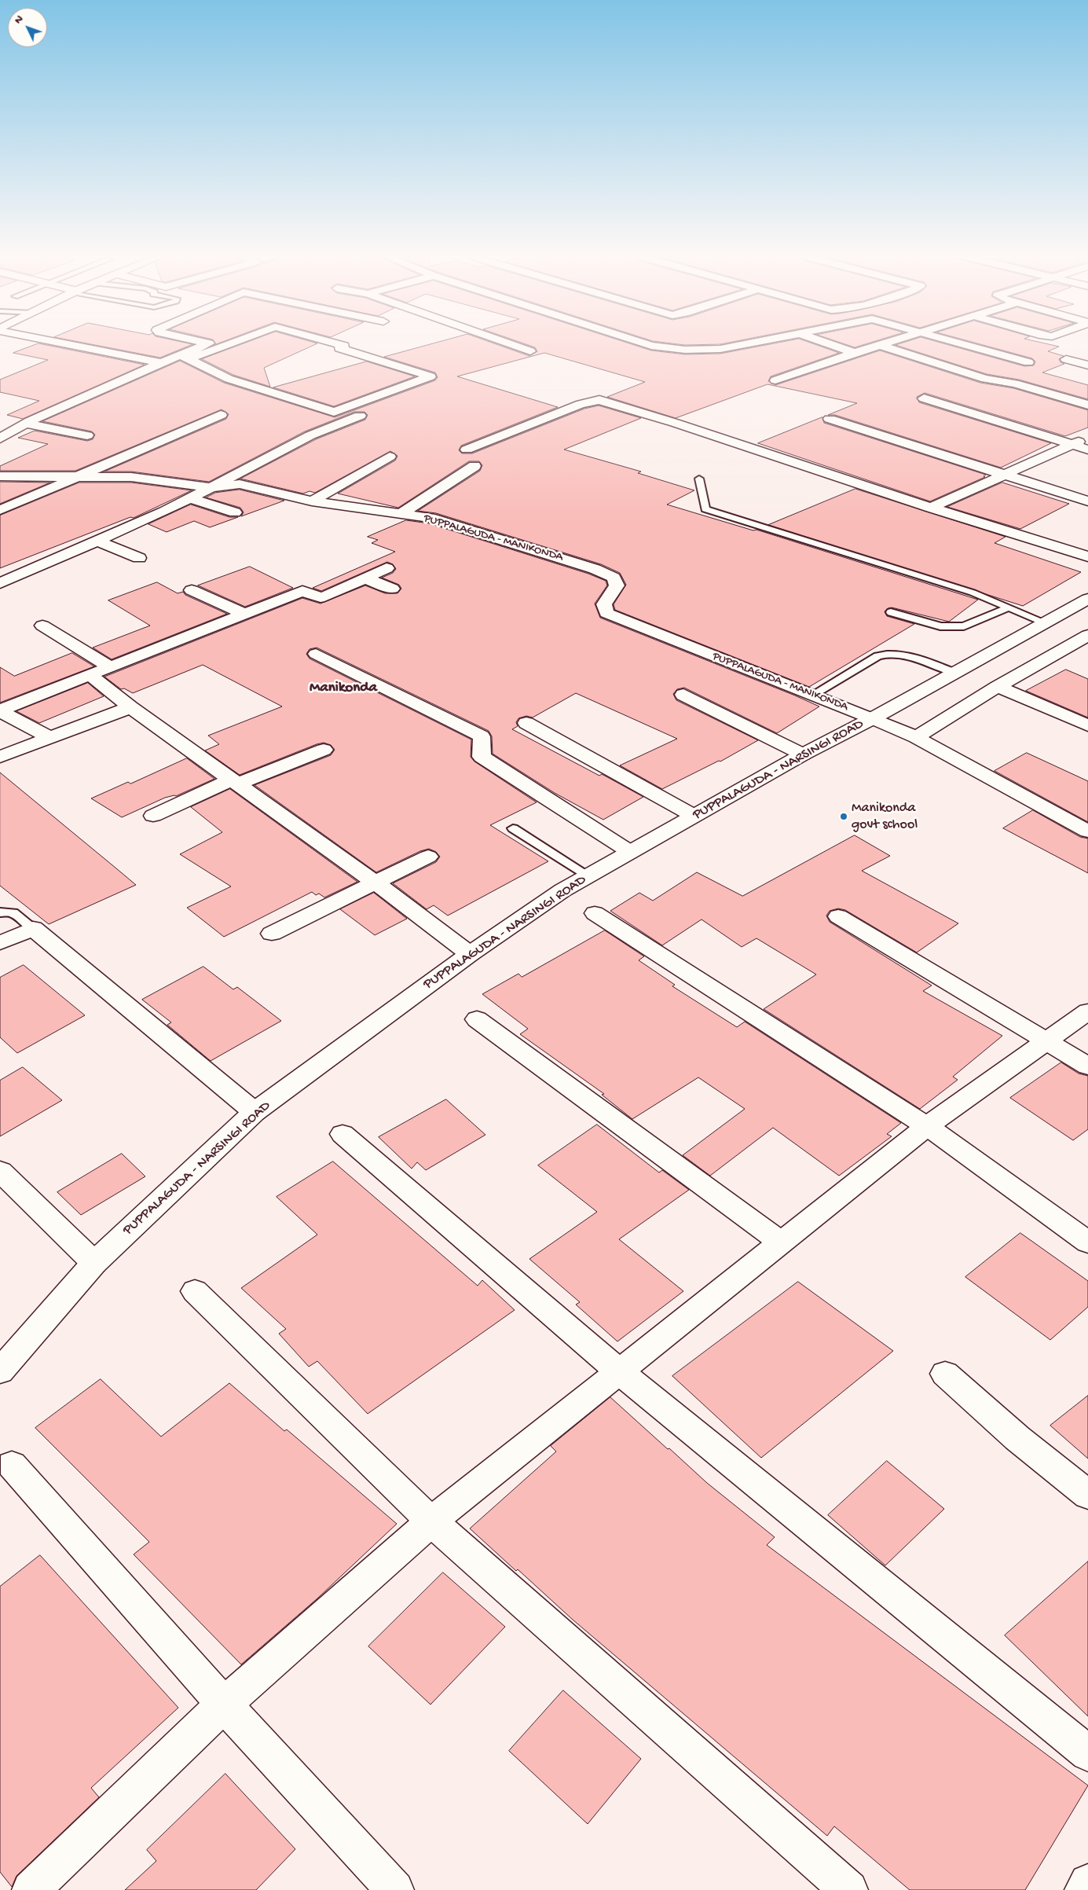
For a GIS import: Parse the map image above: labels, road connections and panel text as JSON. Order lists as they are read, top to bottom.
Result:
{
  "streets": {
    "street": ["PUPPALAGUDA - MANIKONDA", "PUPPALAGUDA - NARSINGI ROAD"]
  },
  "crossings": [
    ["PUPPALAGUDA - MANIKONDA", "PUPPALAGUDA - NARSINGI ROAD"]
  ],
  "districts": ["Manikonda"],
  "places": ["Manikonda govt school"],
  "north": "top left"
}
